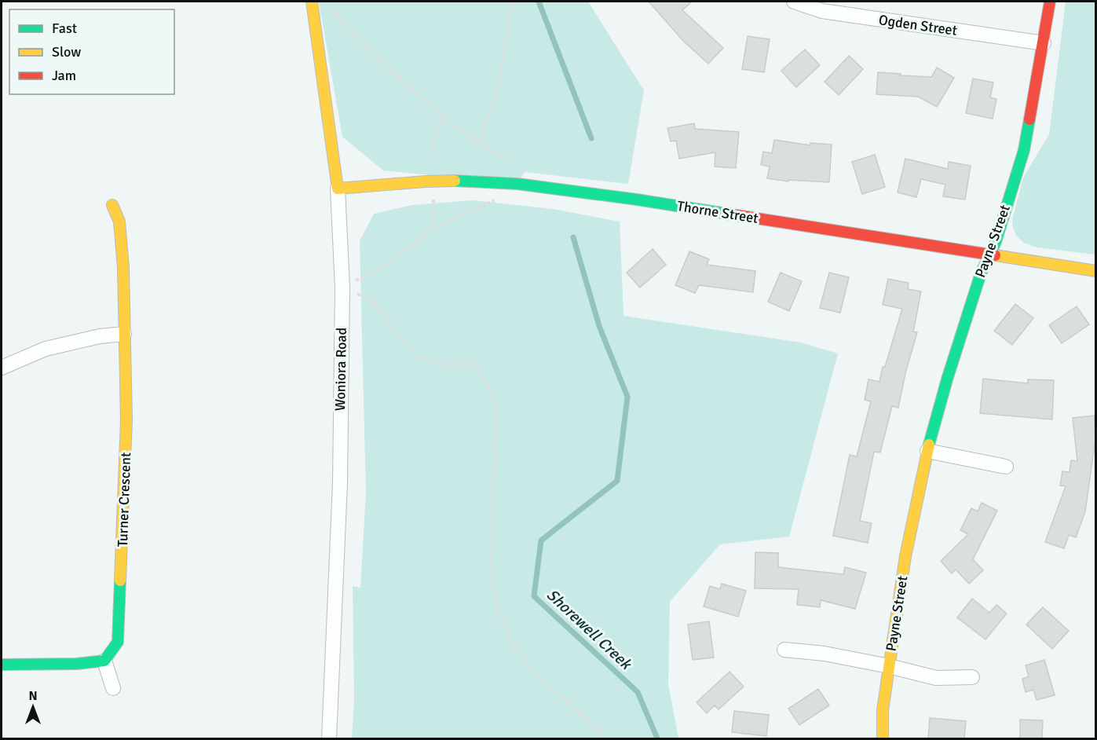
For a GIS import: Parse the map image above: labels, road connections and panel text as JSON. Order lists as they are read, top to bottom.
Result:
{
  "streets": {
    "street": [
      "Ogden Street",
      "Thorne Street",
      "Payne Street",
      "Woniora Road",
      "Turner Crescent"
    ]
  },
  "crossings": [
    ["Ogden Street", "Payne Street"],
    ["Thorne Street", "Payne Street"],
    ["Thorne Street", "Woniora Road"]
  ],
  "water": ["Shorewell Creek"],
  "legend": ["Fast", "Slow", "Jam"],
  "north": "top"
}
